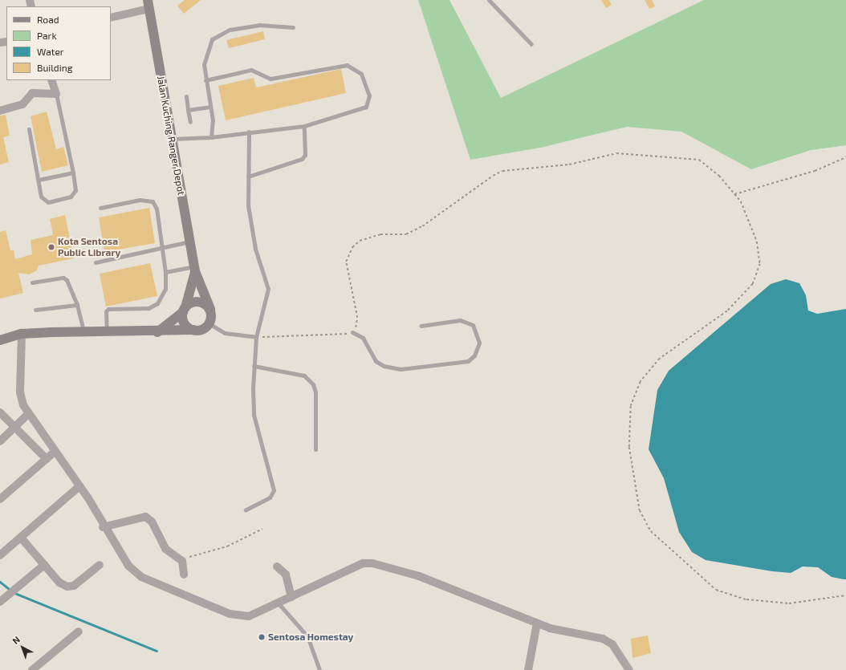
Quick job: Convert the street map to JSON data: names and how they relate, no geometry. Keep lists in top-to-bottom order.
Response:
{
  "streets": {
    "street": ["Jalan Kuching Ranger Depot"]
  },
  "places": ["Kota Sentosa Public Library", "Sentosa Homestay"],
  "legend": [
    "Road",
    "Park",
    "Water",
    "Building"
  ],
  "north": "top left"
}
